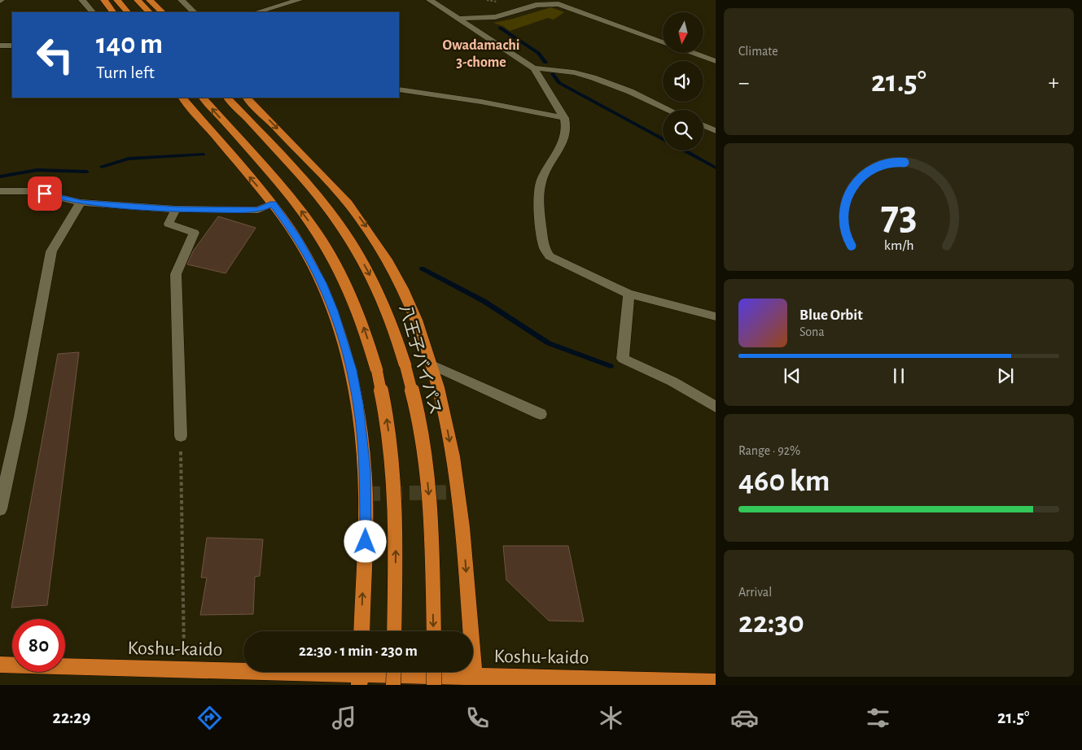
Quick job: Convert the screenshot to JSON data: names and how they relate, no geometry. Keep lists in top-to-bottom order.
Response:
{
  "streets": {
    "highway": ["八王子バイパス", "Koshu-kaido"]
  },
  "districts": ["Owadamachi 3-chome"],
  "north": "bottom",
  "page": {
    "tile": [
      "Climate",
      ["Range · 92%", "460 km"],
      ["Arrival", "22:30"]
    ],
    "turn": ["140 m", "Turn left"],
    "heat": ["−", "21.5°", "+"],
    "song": ["Blue Orbit", "Sona"],
    "limit": "80",
    "trip": "22:30 · 1 min · 230 m",
    "tabs": ["22:29", "21.5°"],
    "gauge": ["73", "km/h"]
  }
}
